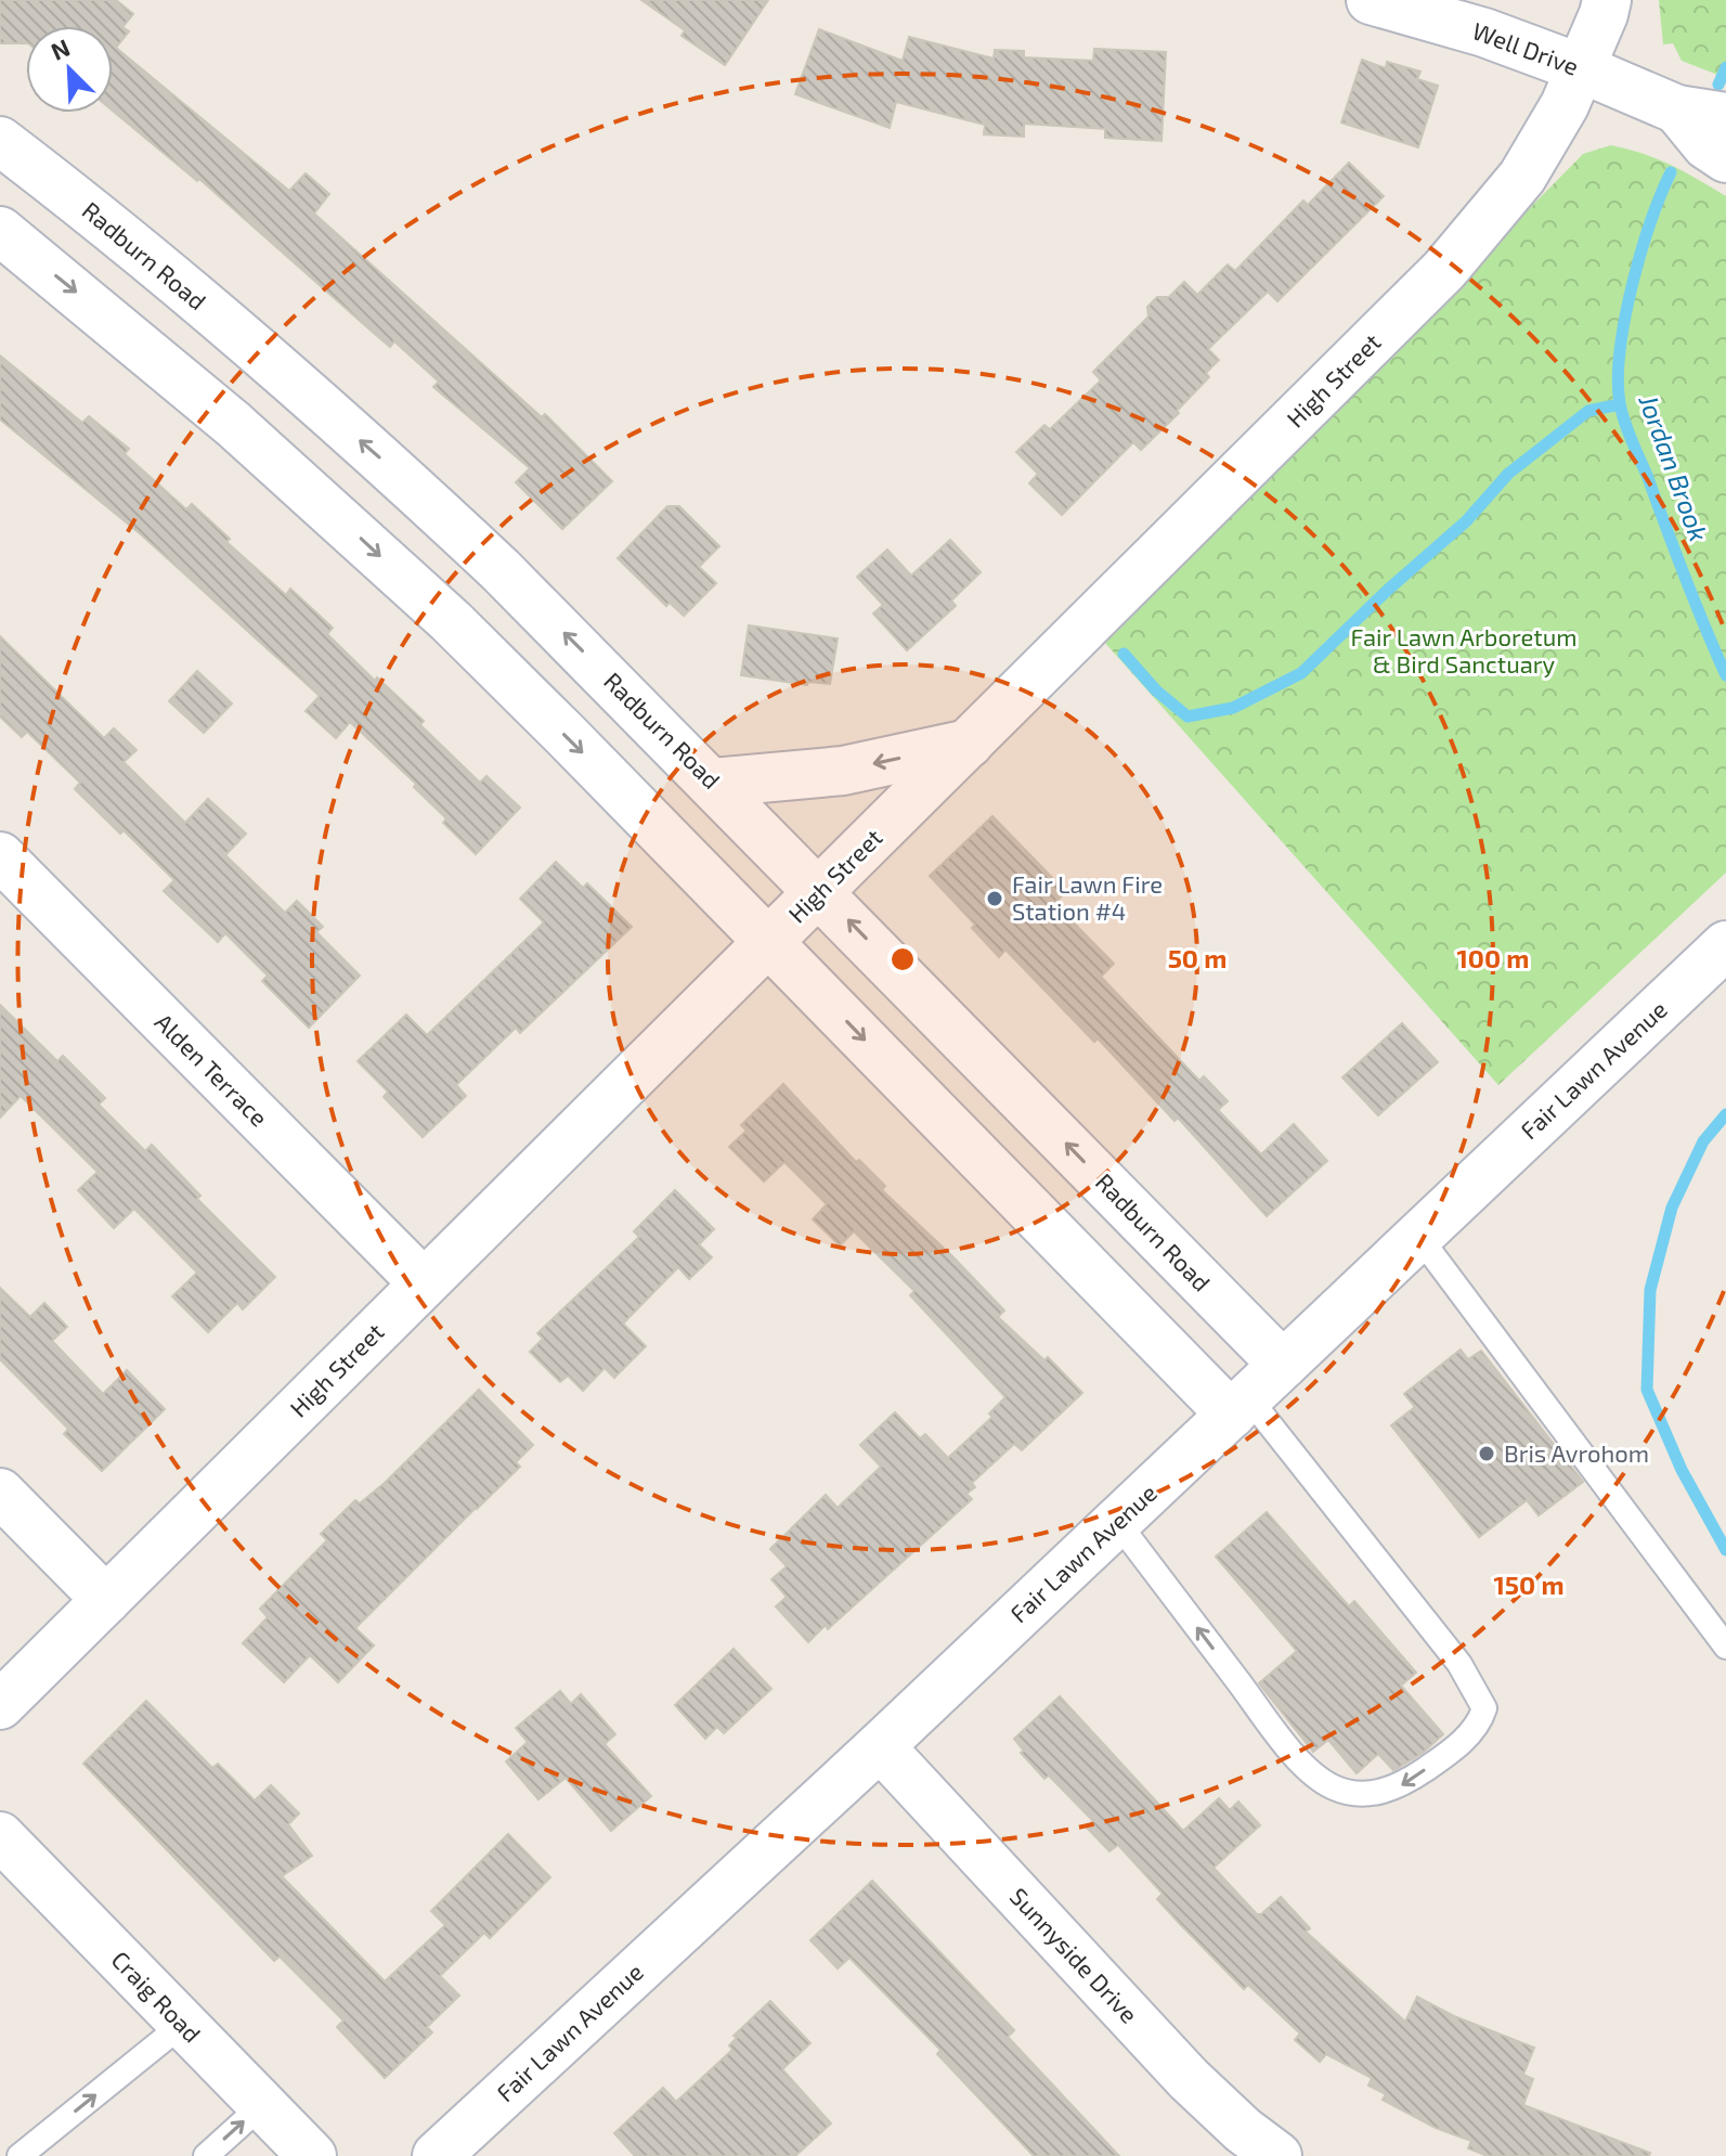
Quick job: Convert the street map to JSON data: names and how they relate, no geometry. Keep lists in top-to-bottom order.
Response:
{
  "streets": {
    "street": [
      "Well Drive",
      "Radburn Road",
      "High Street",
      "Alden Terrace",
      "Fair Lawn Avenue",
      "Sunnyside Drive",
      "Craig Road"
    ]
  },
  "crossings": [
    ["Well Drive", "High Street"],
    ["Radburn Road", "High Street"],
    ["Radburn Road", "Fair Lawn Avenue"],
    ["High Street", "Alden Terrace"],
    ["Fair Lawn Avenue", "Sunnyside Drive"]
  ],
  "water": ["Jordan Brook"],
  "parks": ["Fair Lawn Arboretum & Bird Sanctuary"],
  "places": ["Fair Lawn Fire Station #4", "Bris Avrohom"],
  "north": "top left",
  "rings": ["50 m", "100 m", "150 m"]
}
